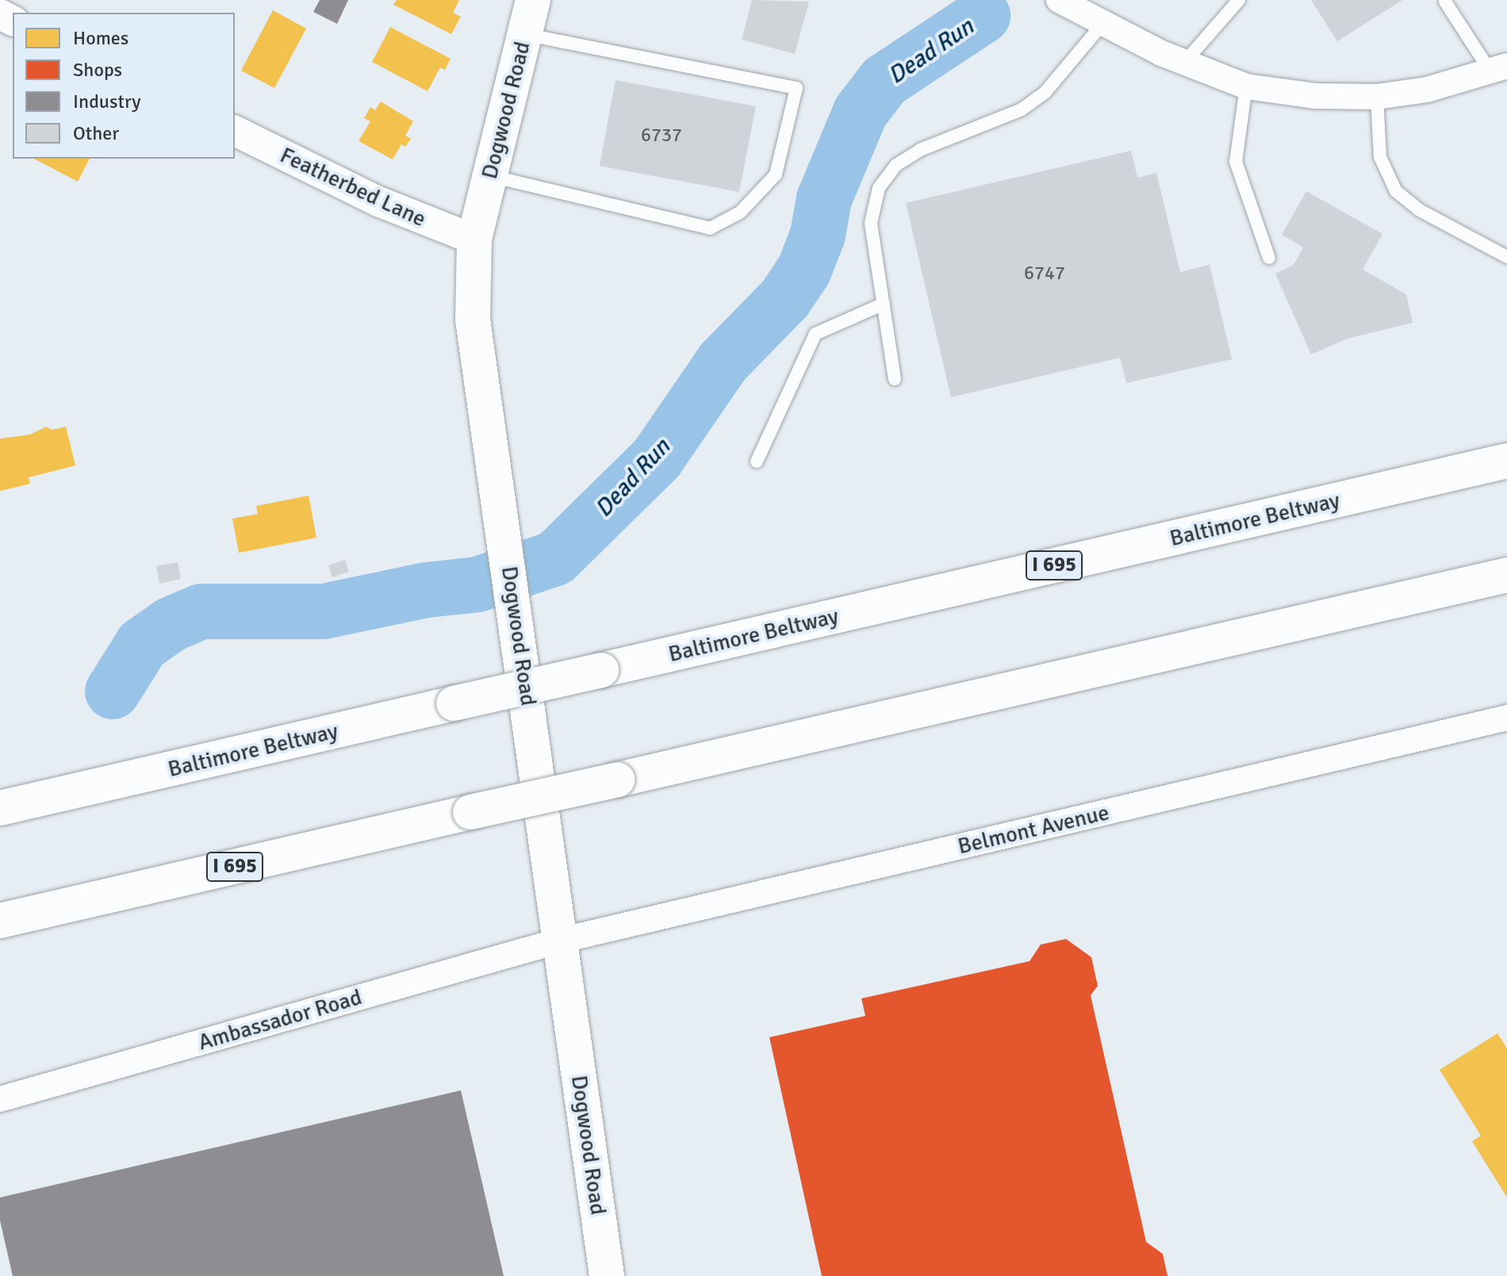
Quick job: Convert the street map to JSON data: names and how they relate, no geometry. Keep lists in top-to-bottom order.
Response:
{
  "streets": {
    "main road": ["Dogwood Road", "Baltimore Beltway", "I 695"],
    "street": ["Featherbed Lane", "Belmont Avenue", "Ambassador Road"]
  },
  "crossings": [
    ["Dogwood Road", "Featherbed Lane"],
    ["Dogwood Road", "Belmont Avenue"],
    ["Dogwood Road", "Ambassador Road"],
    ["Belmont Avenue", "Ambassador Road"]
  ],
  "water": ["Dead Run"],
  "house_numbers": ["6737", "6747"],
  "legend": [
    "Homes",
    "Shops",
    "Industry",
    "Other"
  ]
}
